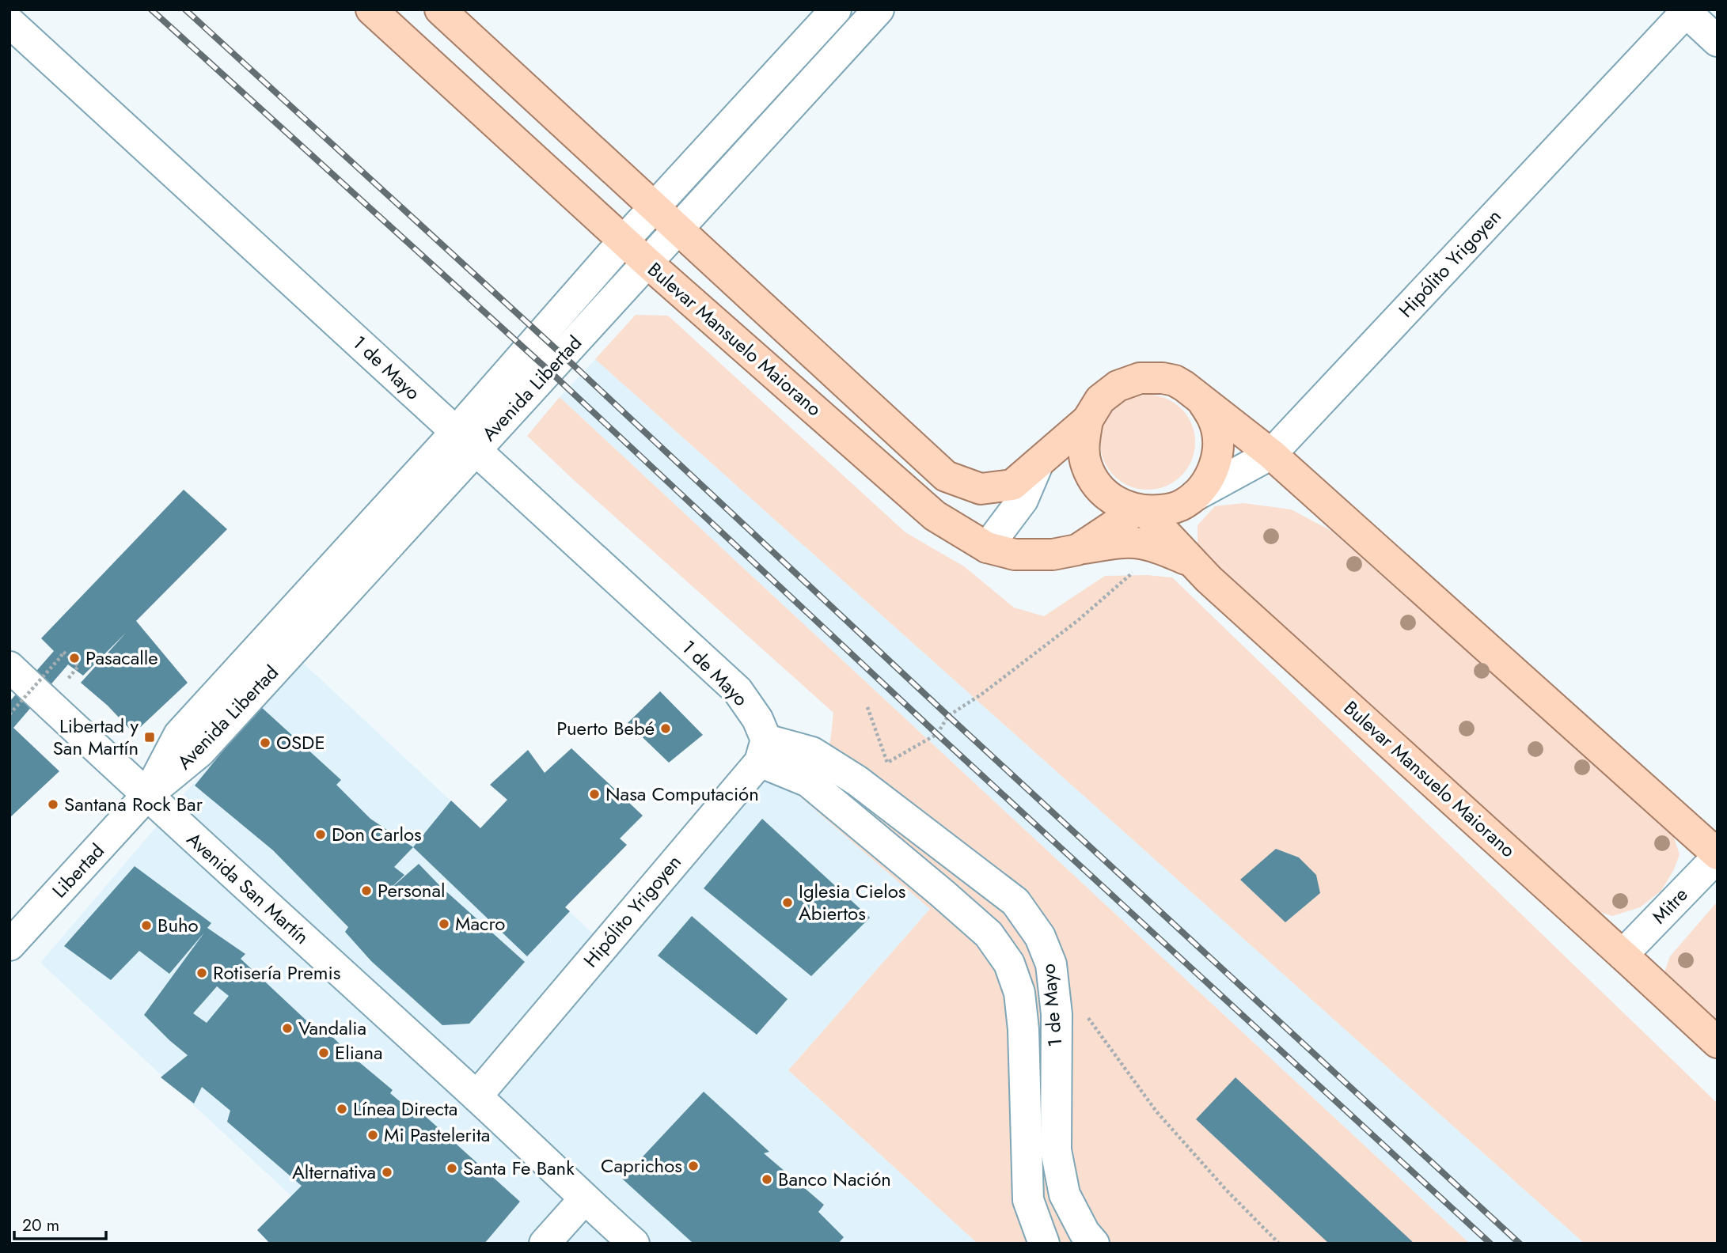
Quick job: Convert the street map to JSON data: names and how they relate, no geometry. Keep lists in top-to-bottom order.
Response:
{
  "streets": {
    "main road": ["Bulevar Mansuelo Maiorano"],
    "street": [
      "Hipólito Yrigoyen",
      "1 de Mayo",
      "Avenida Libertad",
      "Libertad",
      "Avenida San Martín",
      "Mitre"
    ]
  },
  "crossings": [
    ["Hipólito Yrigoyen", "Bulevar Mansuelo Maiorano"],
    ["Hipólito Yrigoyen", "1 de Mayo"],
    ["Hipólito Yrigoyen", "Avenida San Martín"],
    ["Bulevar Mansuelo Maiorano", "Avenida Libertad"],
    ["Bulevar Mansuelo Maiorano", "Mitre"],
    ["1 de Mayo", "Avenida Libertad"],
    ["Avenida Libertad", "Libertad"],
    ["Avenida Libertad", "Avenida San Martín"],
    ["Libertad", "Avenida San Martín"]
  ],
  "places": {
    "other": [
      "Pasacalle",
      "Puerto Bebé",
      "OSDE",
      "Nasa Computación",
      "Santana Rock Bar",
      "Don Carlos",
      "Personal",
      "Iglesia Cielos Abiertos",
      "Macro",
      "Buho",
      "Rotisería Premis",
      "Vandalia",
      "Eliana",
      "Línea Directa",
      "Mi Pastelerita",
      "Caprichos",
      "Santa Fe Bank",
      "Alternativa",
      "Banco Nación"
    ],
    "transit": ["Libertad y San Martín"]
  },
  "scale_bar": "20 m"
}
